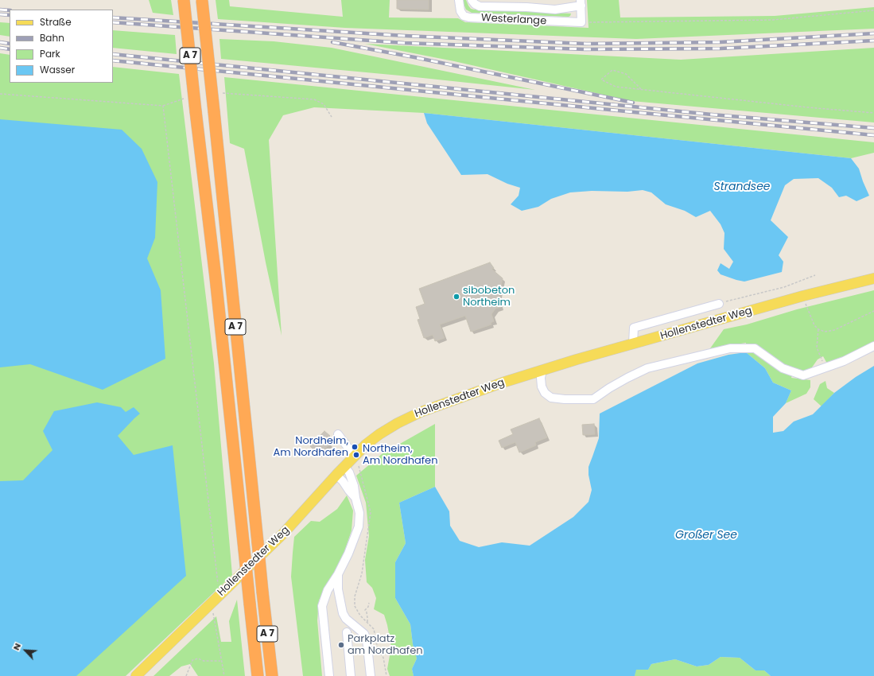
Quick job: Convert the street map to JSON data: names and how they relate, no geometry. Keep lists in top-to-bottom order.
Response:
{
  "streets": {
    "highway": ["A 7"],
    "main road": ["Hollenstedter Weg"],
    "street": ["Westerlange"]
  },
  "water": ["Strandsee", "Großer See"],
  "places": [
    "sibobeton Northeim",
    "Nordheim, Am Nordhafen",
    "Northeim, Am Nordhafen",
    "Parkplatz am Nordhafen"
  ],
  "legend": [
    "Straße",
    "Bahn",
    "Park",
    "Wasser"
  ],
  "north": "top left"
}
